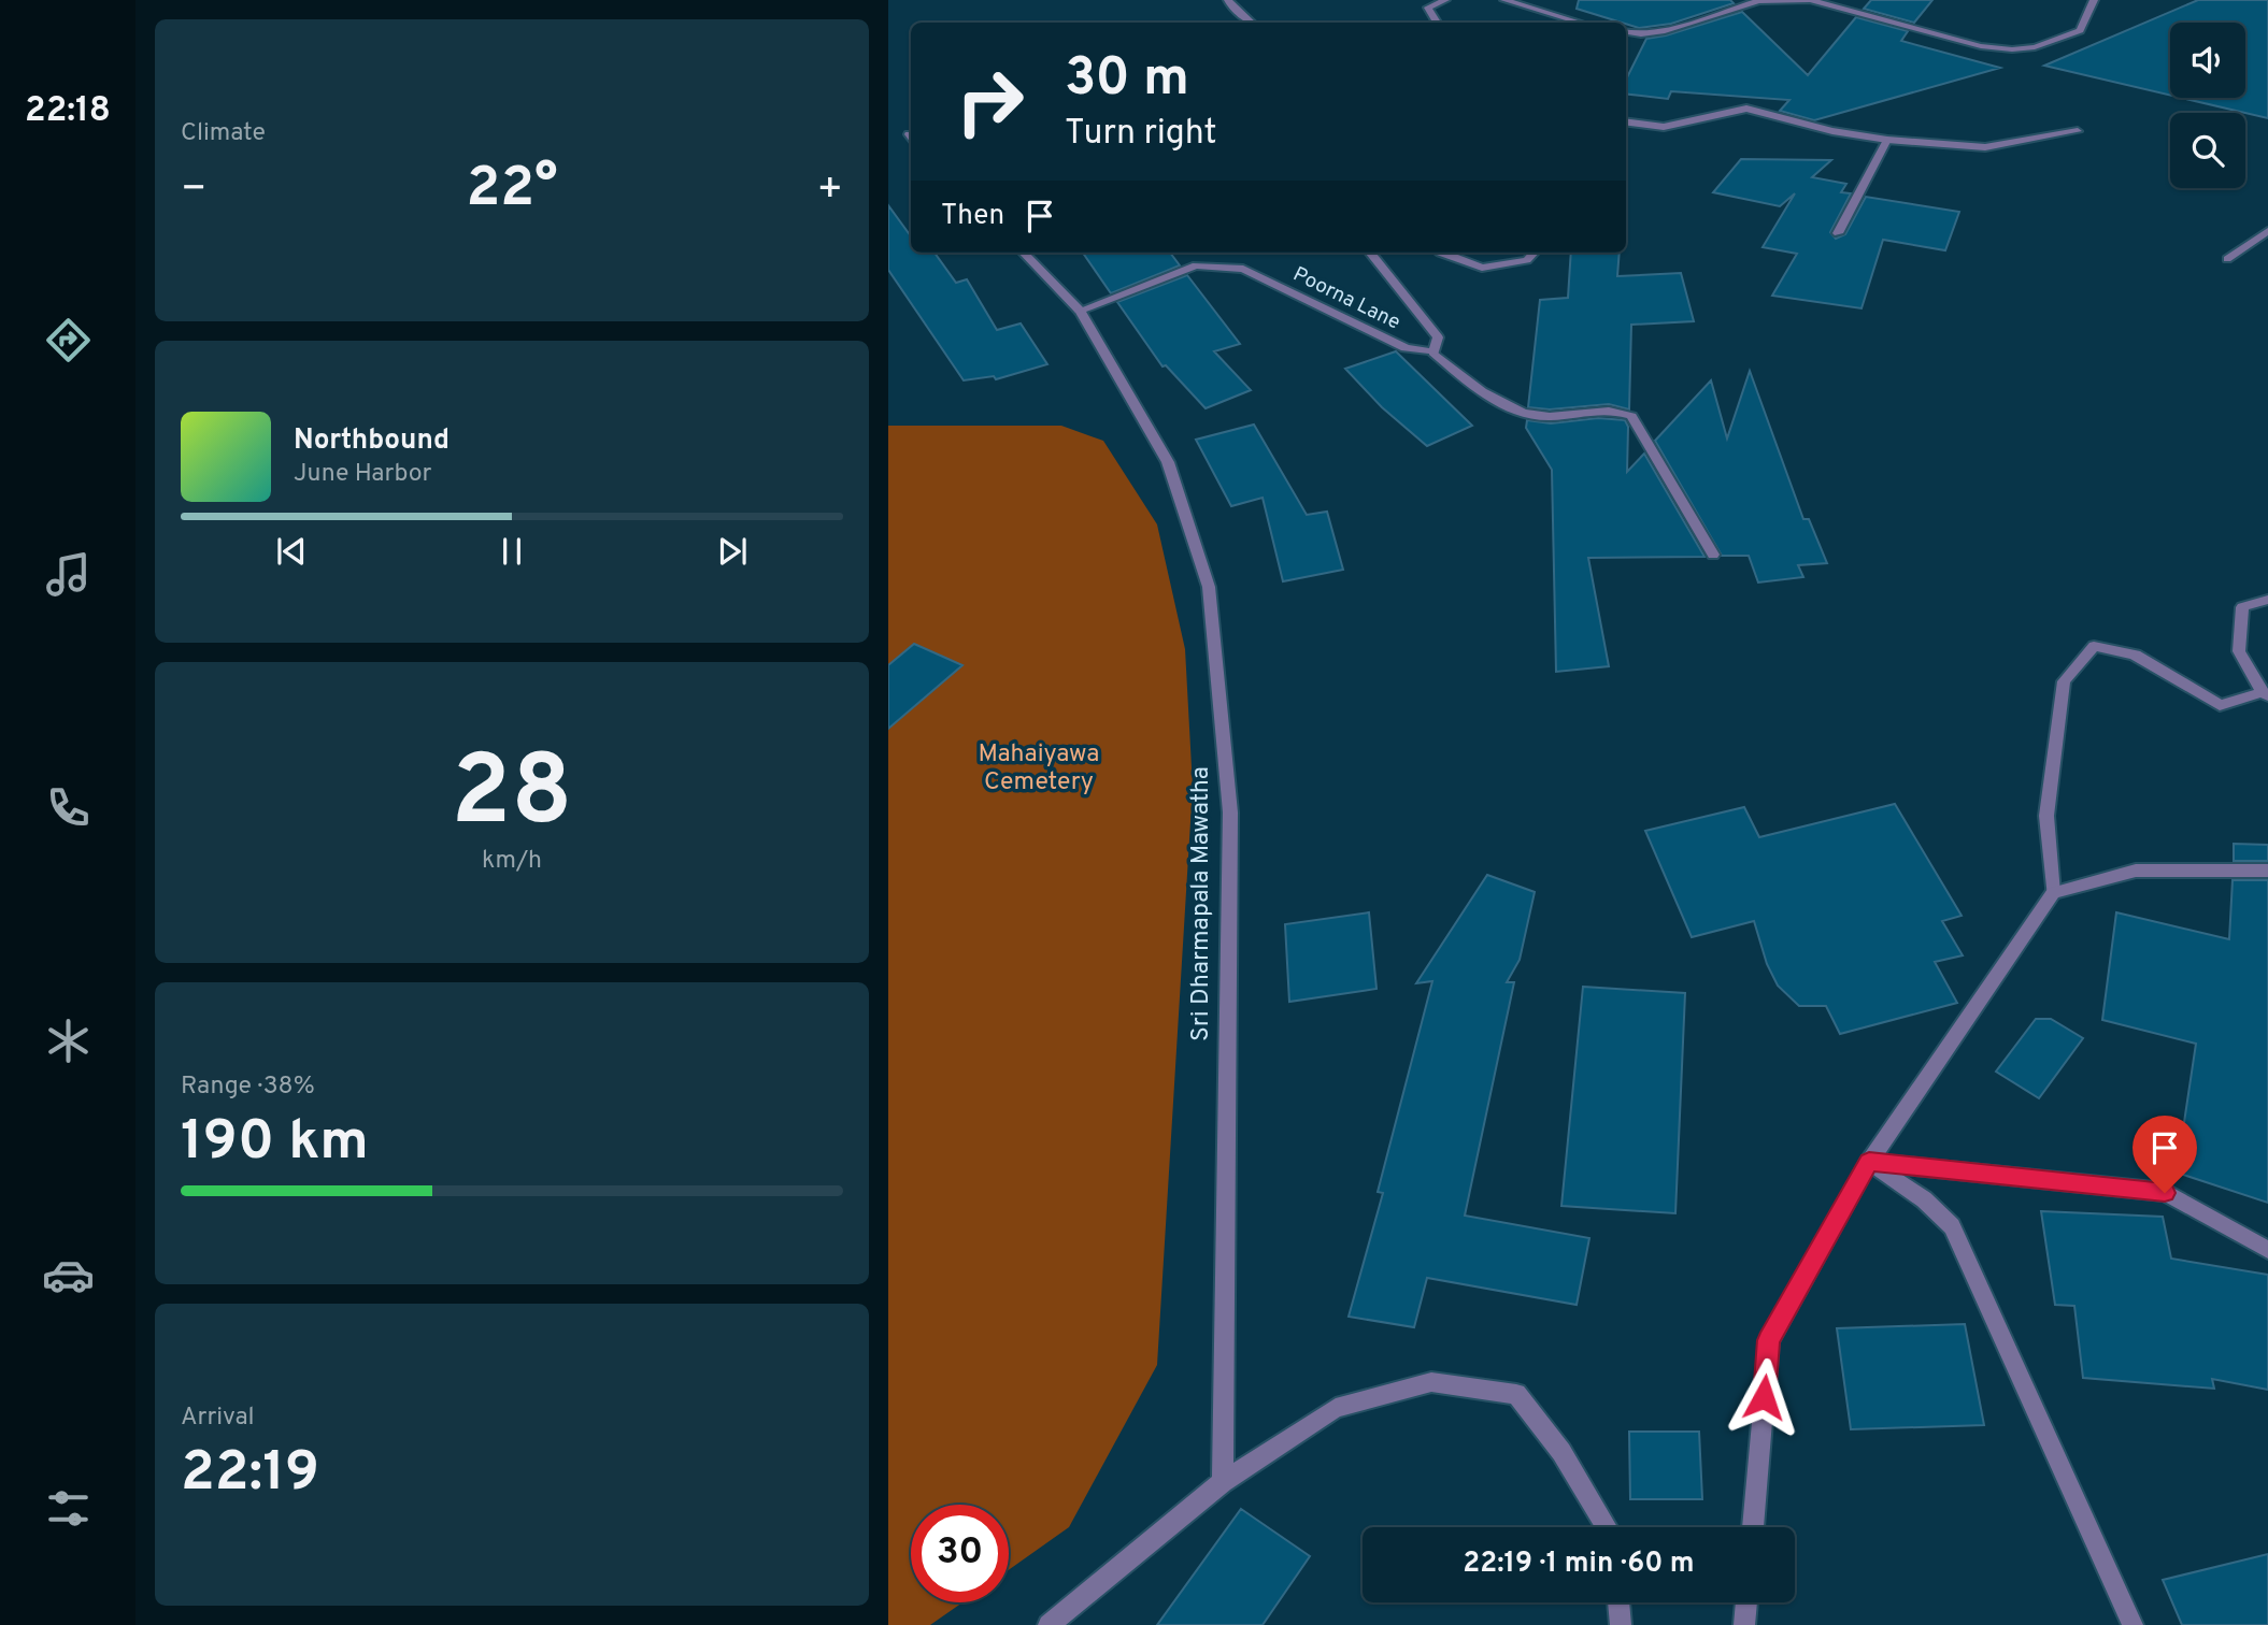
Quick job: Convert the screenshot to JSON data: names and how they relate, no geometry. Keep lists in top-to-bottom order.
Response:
{
  "streets": {
    "street": ["Poorna Lane", "Sri Dharmapala Mawatha"]
  },
  "crossings": [
    ["Poorna Lane", "Sri Dharmapala Mawatha"]
  ],
  "parks": ["Mahaiyawa Cemetery"],
  "page": {
    "tabs": "22:18",
    "tile": [
      "Climate",
      ["28", "km/h"],
      ["Range · 38%", "190 km"],
      ["Arrival", "22:19"]
    ],
    "turn": ["30 m", "Turn right"],
    "heat": ["−", "22°", "+"],
    "then": "Then",
    "song": ["Northbound", "June Harbor"],
    "limit": "30",
    "trip": "22:19 · 1 min · 60 m"
  }
}
